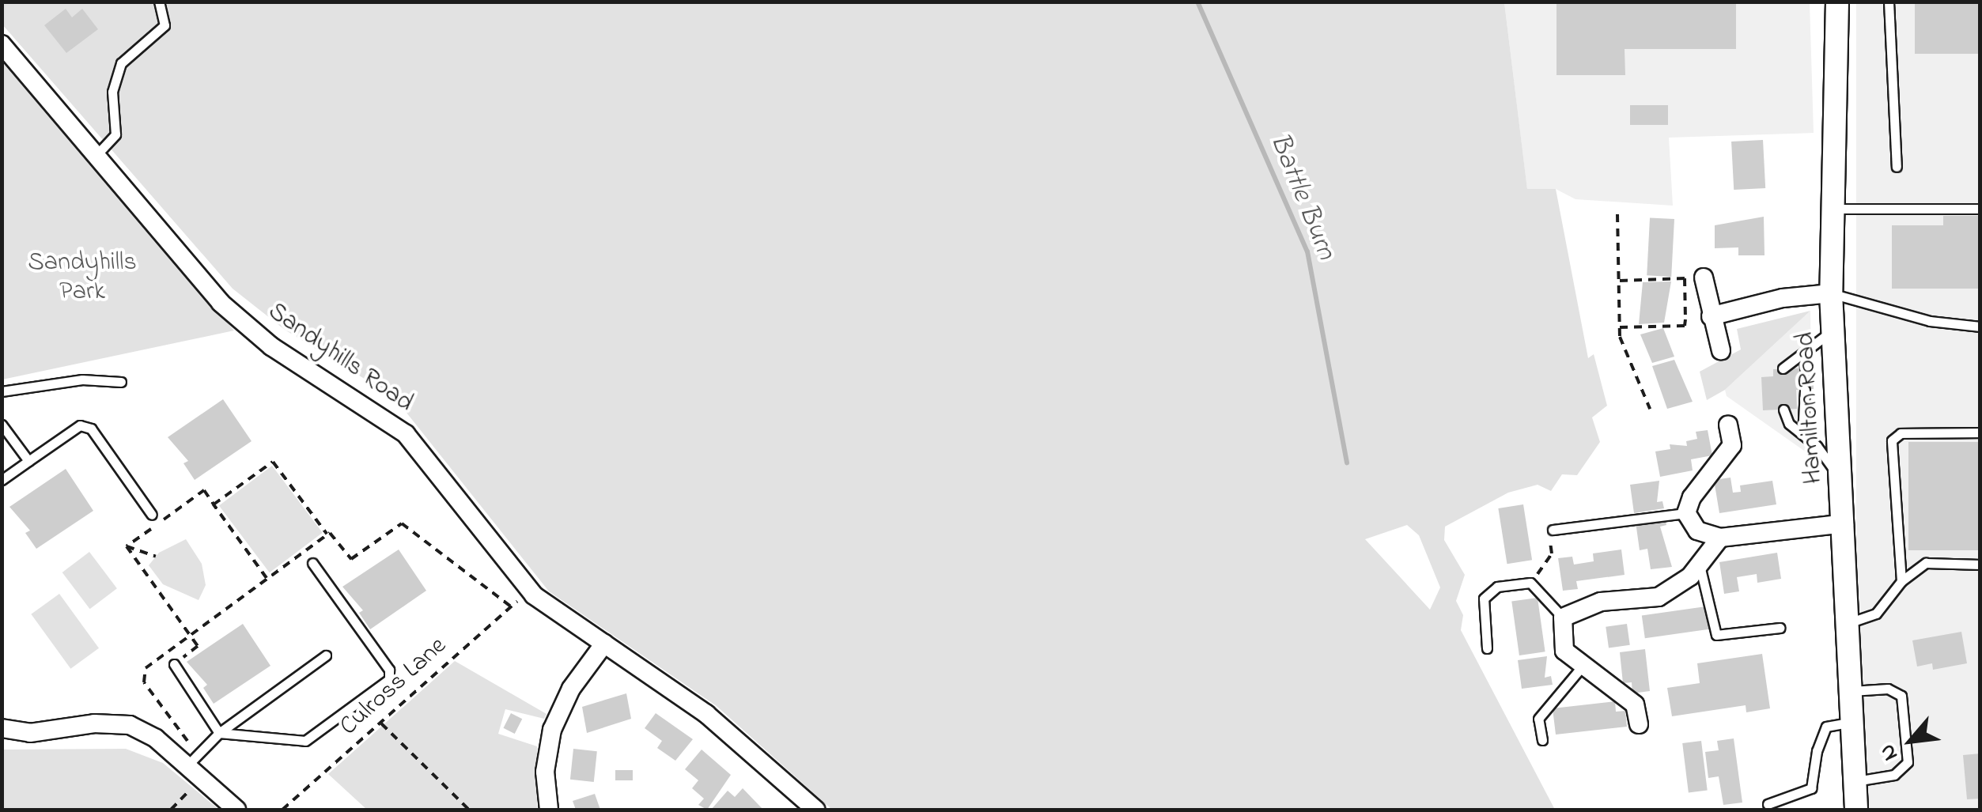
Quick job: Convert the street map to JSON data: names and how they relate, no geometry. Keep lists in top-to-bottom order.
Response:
{
  "streets": {
    "street": ["Sandyhills Road", "Hamilton Road"],
    "path": ["Culross Lane"]
  },
  "crossings": [
    ["Sandyhills Road", "Culross Lane"]
  ],
  "water": ["Battle Burn"],
  "parks": ["Sandyhills Park"],
  "north": "bottom left"
}
